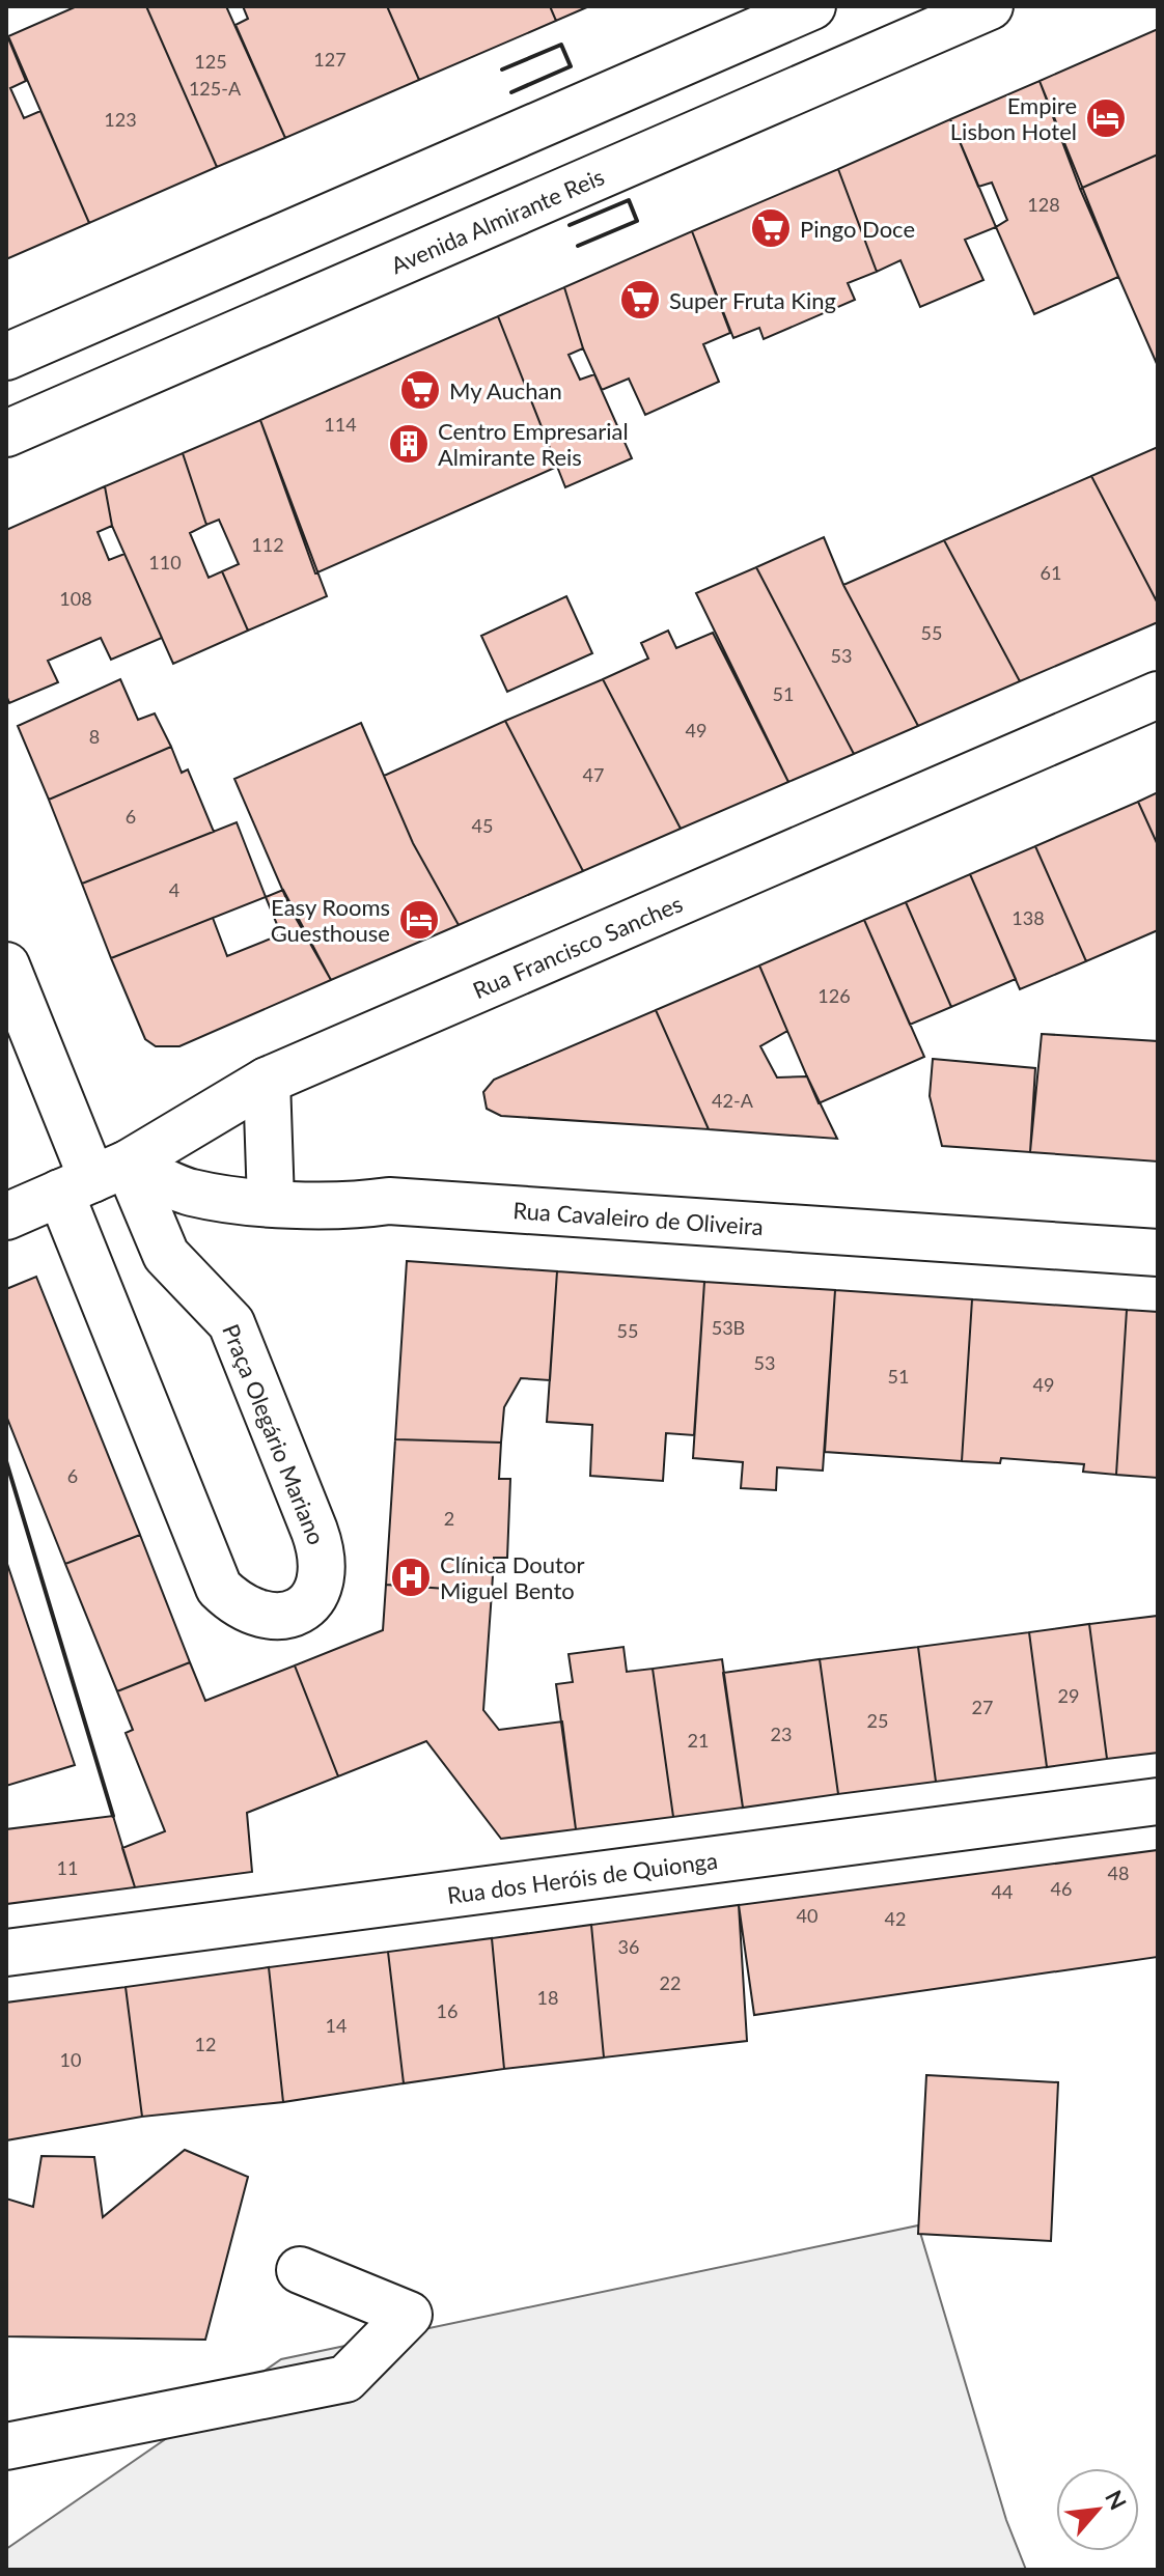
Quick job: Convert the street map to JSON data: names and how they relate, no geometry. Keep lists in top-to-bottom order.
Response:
{
  "streets": {
    "street": [
      "Avenida Almirante Reis",
      "Rua Francisco Sanches",
      "Rua Cavaleiro de Oliveira",
      "Praça Olegário Mariano",
      "Rua dos Heróis de Quionga"
    ]
  },
  "crossings": [
    ["Rua Francisco Sanches", "Rua Cavaleiro de Oliveira"],
    ["Rua Francisco Sanches", "Praça Olegário Mariano"],
    ["Rua Cavaleiro de Oliveira", "Praça Olegário Mariano"]
  ],
  "places": {
    "hotel": ["Empire Lisbon Hotel", "Easy Rooms Guesthouse"],
    "supermarket": ["Pingo Doce", "Super Fruta King", "My Auchan"],
    "building": ["Centro Empresarial Almirante Reis"],
    "hospital": ["Clínica Doutor Miguel Bento"]
  },
  "house_numbers": [
    "127",
    "125",
    "125-A",
    "123",
    "128",
    "114",
    "112",
    "110",
    "61",
    "108",
    "55",
    "53",
    "51",
    "49",
    "8",
    "47",
    "6",
    "45",
    "4",
    "138",
    "126",
    "42-A",
    "53B",
    "55",
    "53",
    "51",
    "49",
    "6",
    "2",
    "29",
    "27",
    "25",
    "23",
    "21",
    "11",
    "48",
    "46",
    "44",
    "40",
    "42",
    "36",
    "22",
    "18",
    "16",
    "14",
    "12",
    "10"
  ],
  "north": "top right"
}
